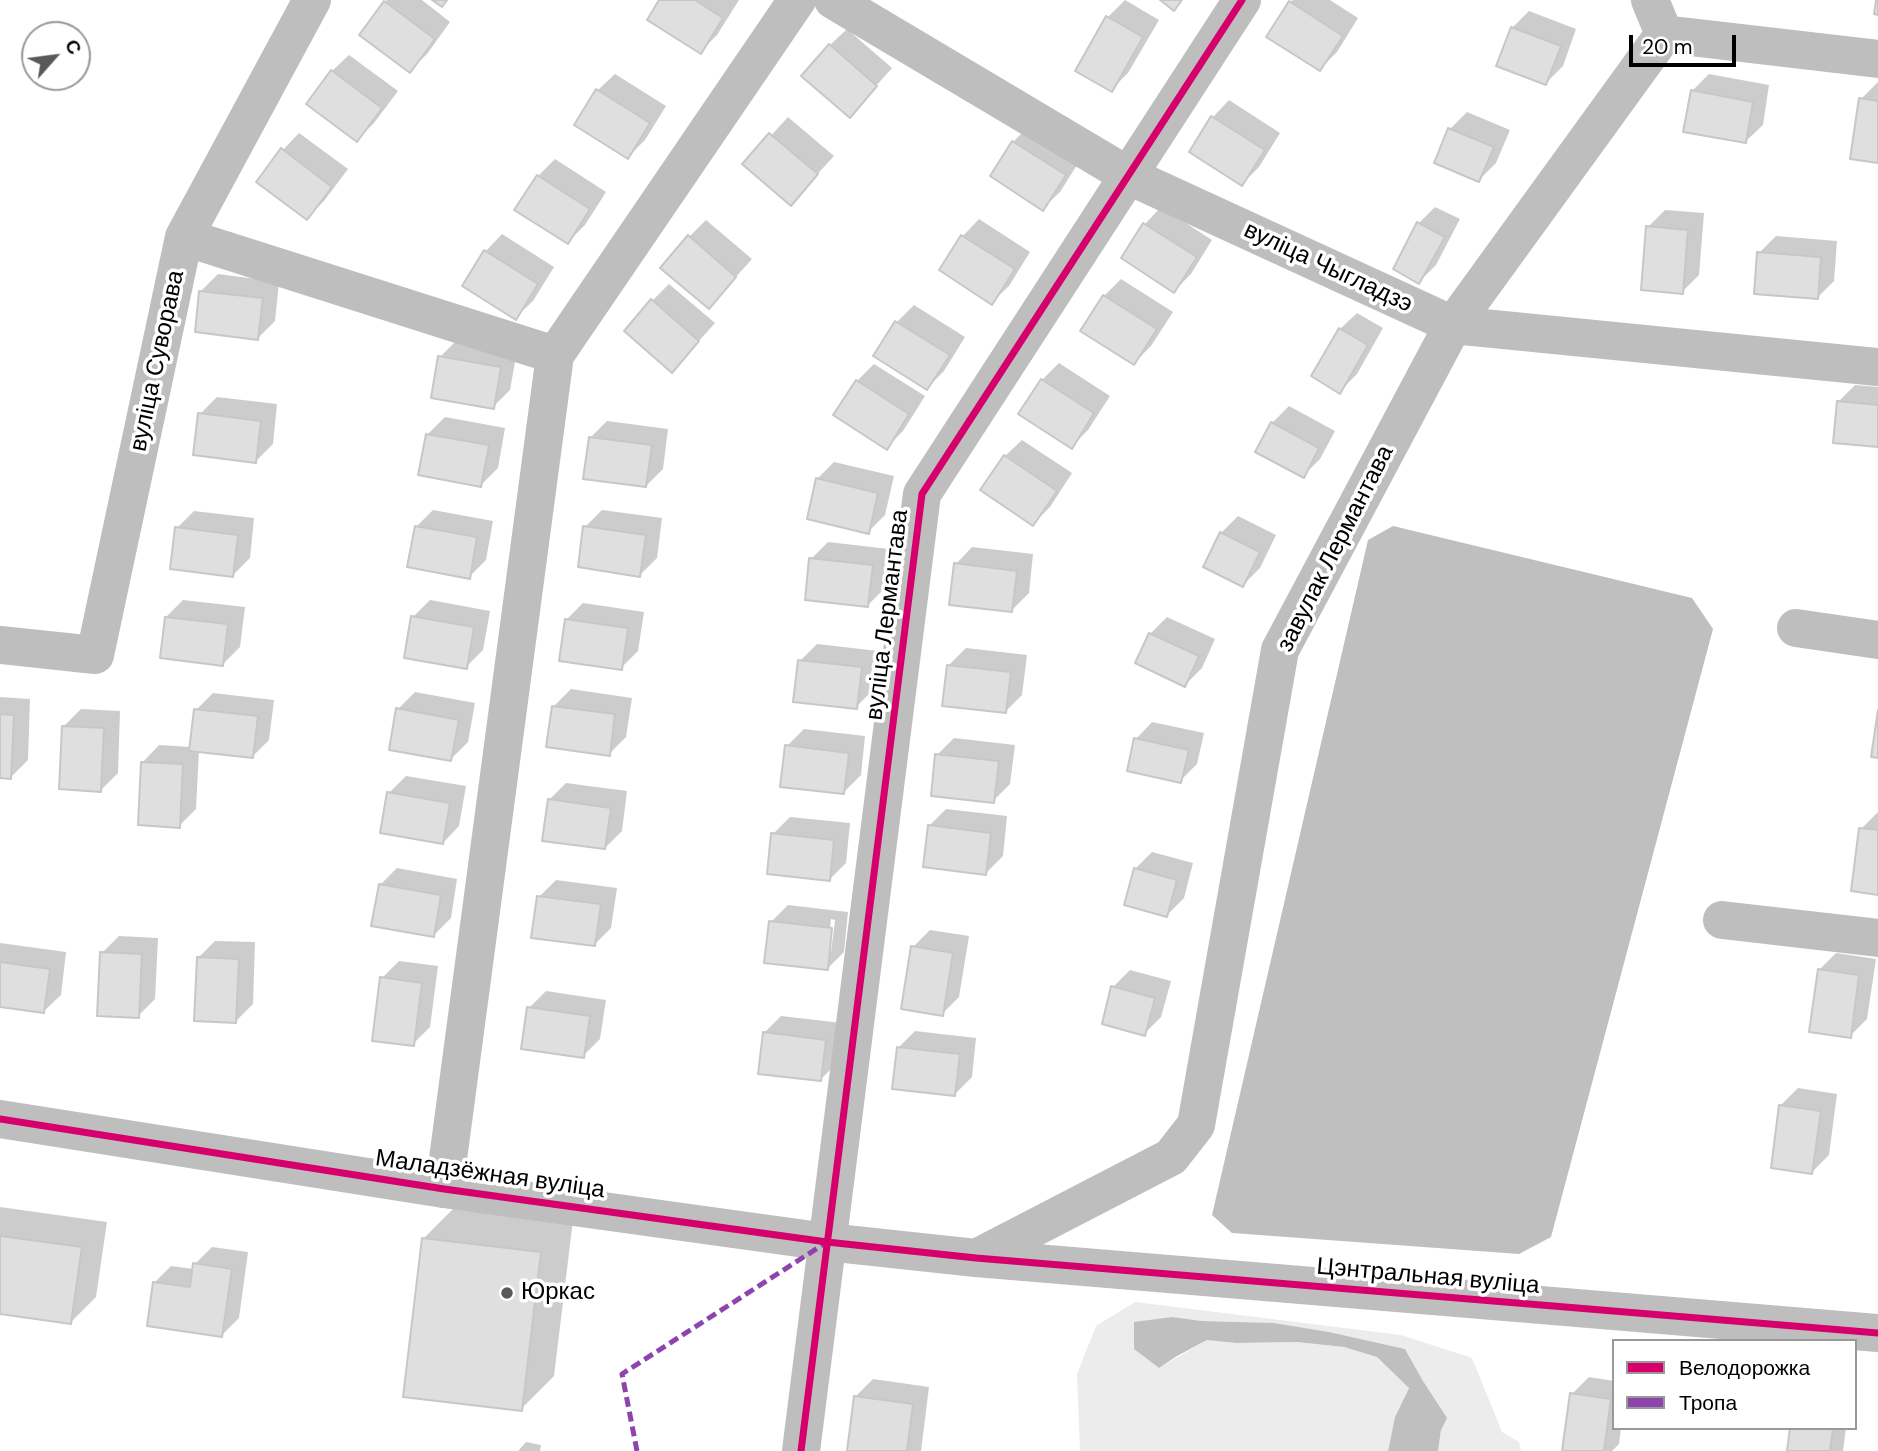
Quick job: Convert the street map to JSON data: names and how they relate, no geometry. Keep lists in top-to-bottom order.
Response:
{
  "streets": {
    "street": [
      "вуліца Чыгладзэ",
      "вуліца Суворава",
      "завулак Лермантава",
      "вуліца Лермантава",
      "Маладзёжная вуліца",
      "Цэнтральная вуліца"
    ]
  },
  "crossings": [
    ["вуліца Чыгладзэ", "завулак Лермантава"],
    ["вуліца Чыгладзэ", "вуліца Лермантава"],
    ["завулак Лермантава", "Маладзёжная вуліца"],
    ["завулак Лермантава", "Цэнтральная вуліца"],
    ["вуліца Лермантава", "Маладзёжная вуліца"],
    ["Маладзёжная вуліца", "Цэнтральная вуліца"]
  ],
  "places": ["Юркас"],
  "legend": ["Велодорожка", "Тропа"],
  "scale_bar": "20 m",
  "north": "top right"
}
